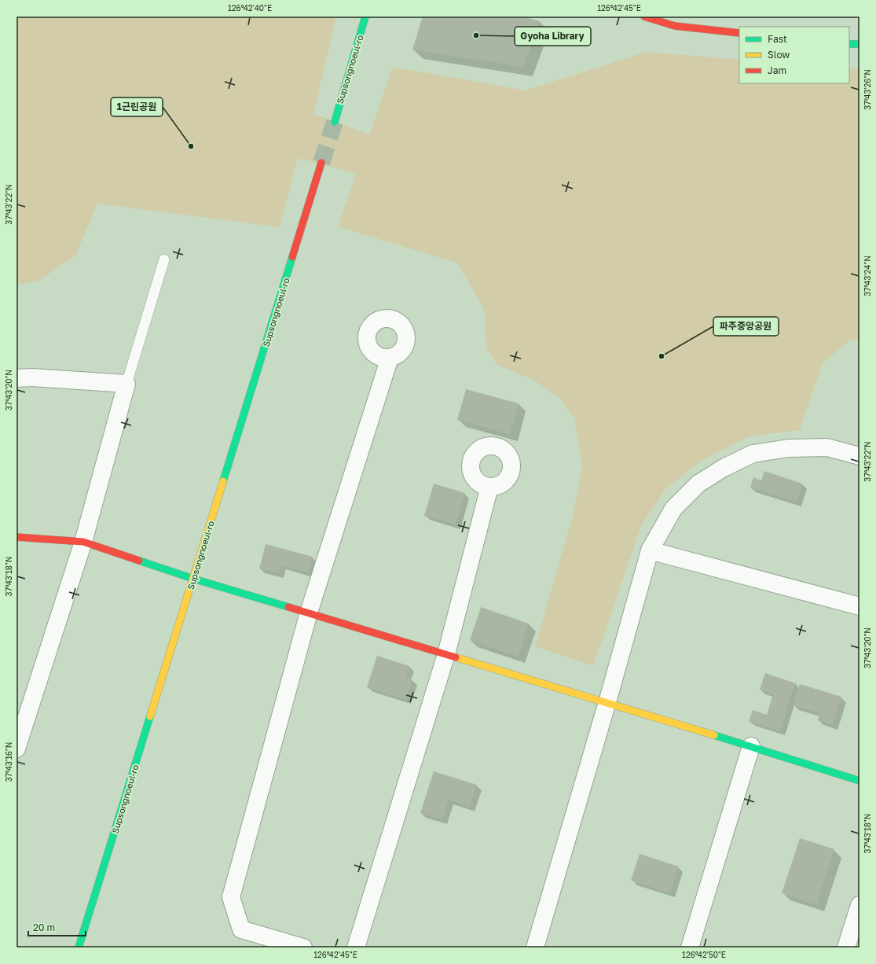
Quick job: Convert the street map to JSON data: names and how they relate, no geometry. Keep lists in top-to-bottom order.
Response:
{
  "streets": {
    "street": ["Supsongnoeul-ro"]
  },
  "places": ["Gyoha Library", "1근린공원", "파주중앙공원"],
  "legend": ["Fast", "Slow", "Jam"],
  "scale_bar": "20 m",
  "coordinates": [
    "126°42'40\"E",
    "126°42'45\"E",
    "37°43'26\"N",
    "37°43'22\"N",
    "37°43'24\"N",
    "37°43'20\"N",
    "37°43'18\"N",
    "37°43'16\"N",
    "126°42'50\"E"
  ]
}
